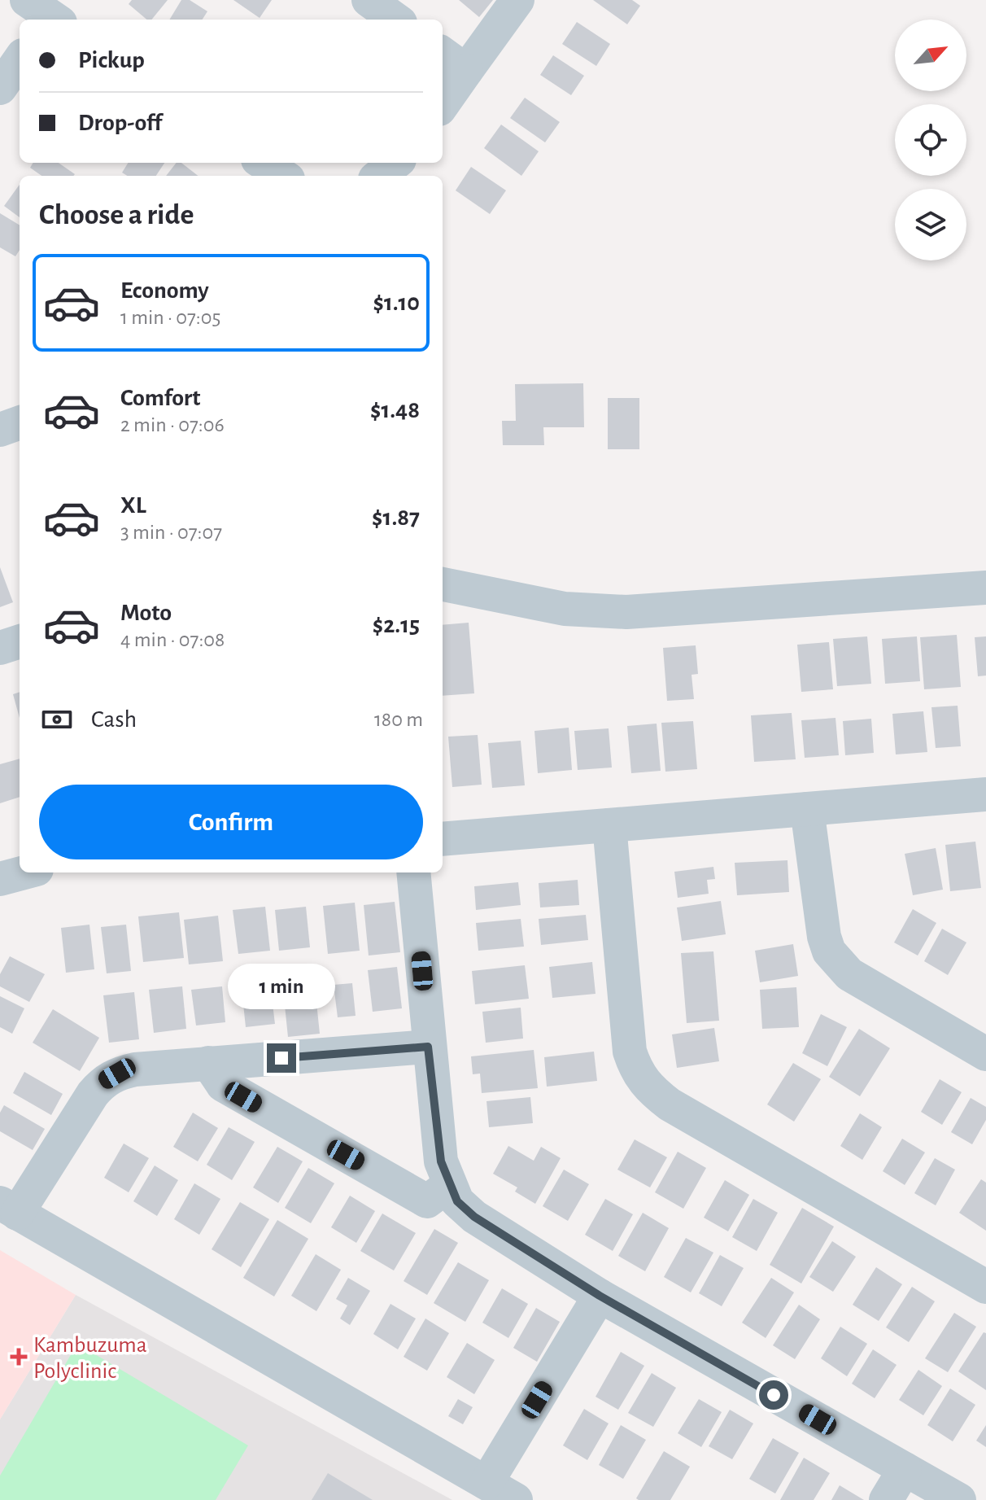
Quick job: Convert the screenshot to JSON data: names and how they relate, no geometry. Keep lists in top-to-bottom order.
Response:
{
  "places": {
    "health": ["Kambuzuma Polyclinic"]
  },
  "north": "top right",
  "page": {
    "banner": ["Pickup", "Drop-off"],
    "heading": "Choose a ride",
    "list": [
      {
        "name": "Economy",
        "note": "1 min · 07:05",
        "value": "$1.10"
      },
      {
        "name": "Comfort",
        "note": "2 min · 07:06",
        "value": "$1.48"
      },
      {
        "name": "XL",
        "note": "3 min · 07:07",
        "value": "$1.87"
      },
      {
        "name": "Moto",
        "note": "4 min · 07:08",
        "value": "$2.15"
      }
    ],
    "pay": ["Cash", "180 m"],
    "buttons": "Confirm",
    "bubble": "1 min"
  }
}
